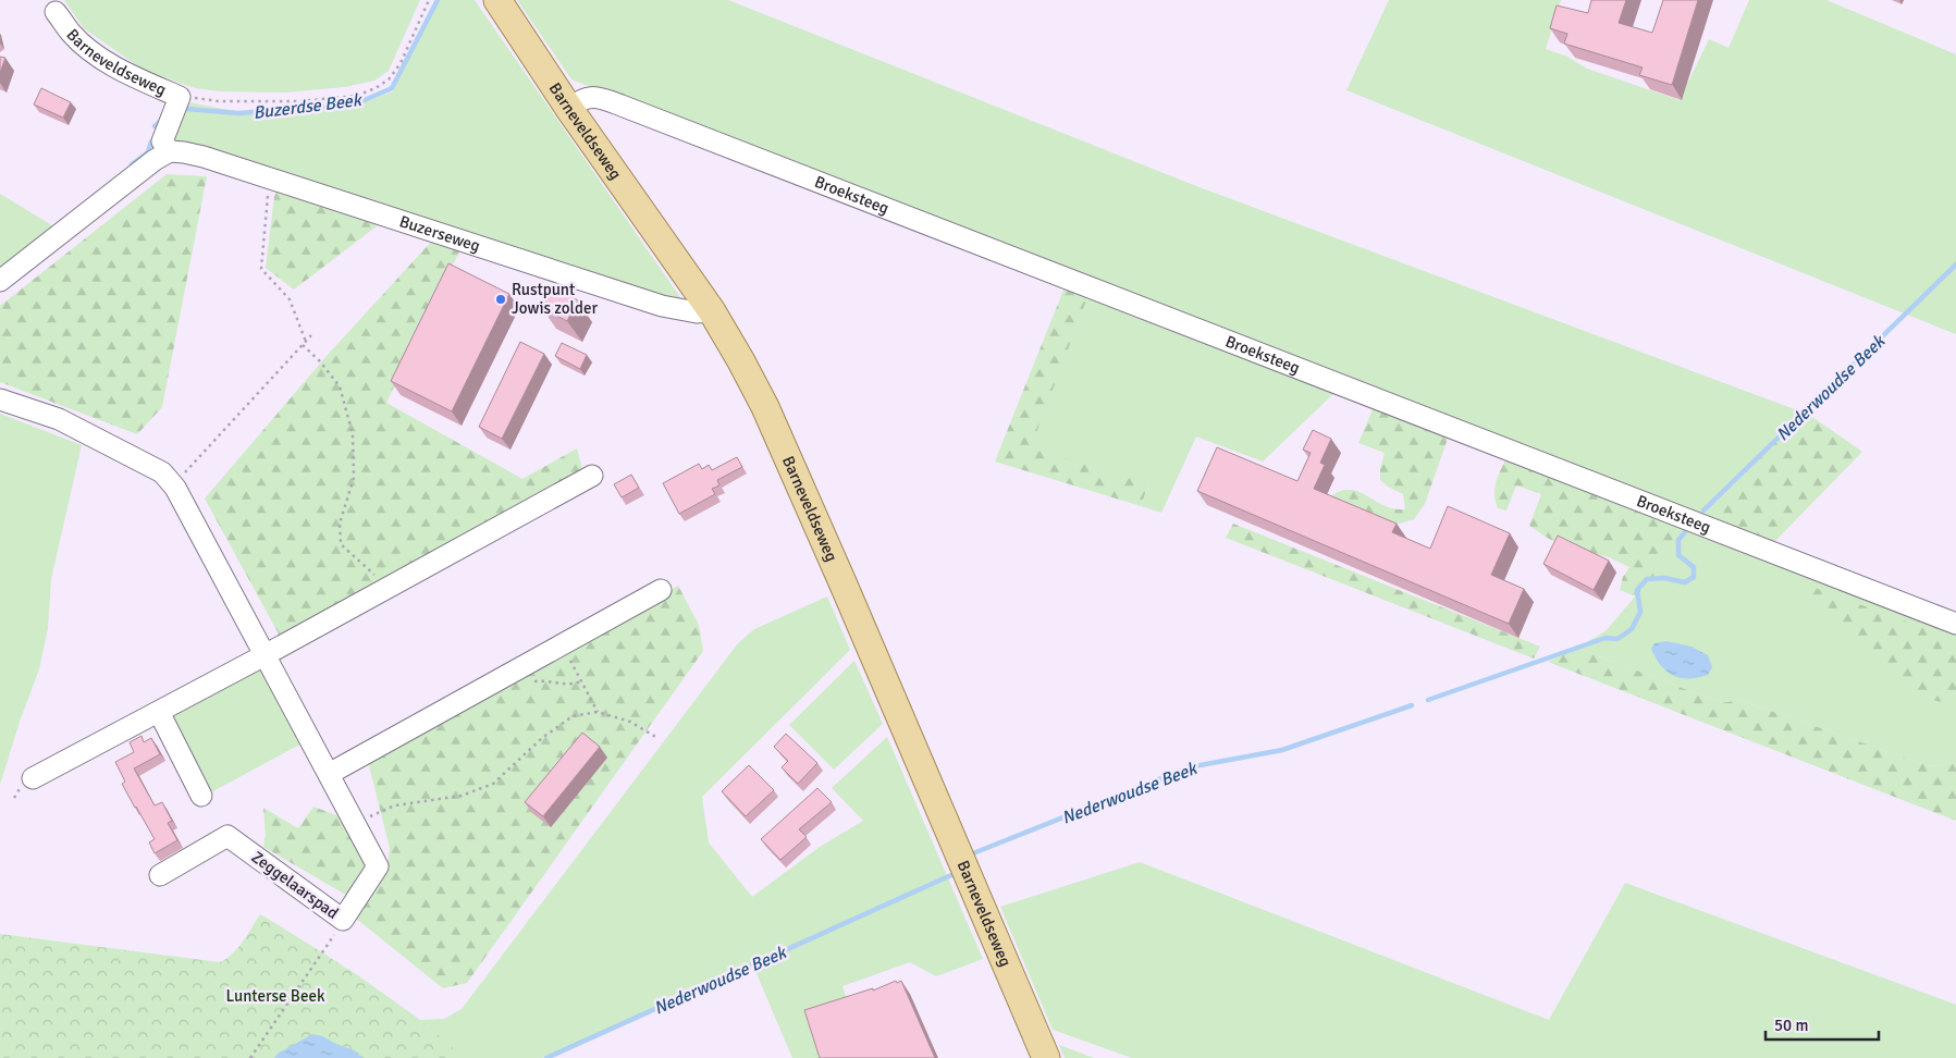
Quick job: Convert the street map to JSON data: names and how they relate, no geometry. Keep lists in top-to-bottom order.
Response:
{
  "streets": {
    "main road": ["Barneveldseweg"],
    "street": ["Broeksteeg", "Buzerseweg", "Zeggelaarspad"]
  },
  "crossings": [
    ["Barneveldseweg", "Broeksteeg"],
    ["Barneveldseweg", "Buzerseweg"]
  ],
  "water": ["Buzerdse Beek", "Nederwoudse Beek"],
  "parks": ["Lunterse Beek"],
  "places": ["Rustpunt Jowis zolder"],
  "scale_bar": "50 m"
}
